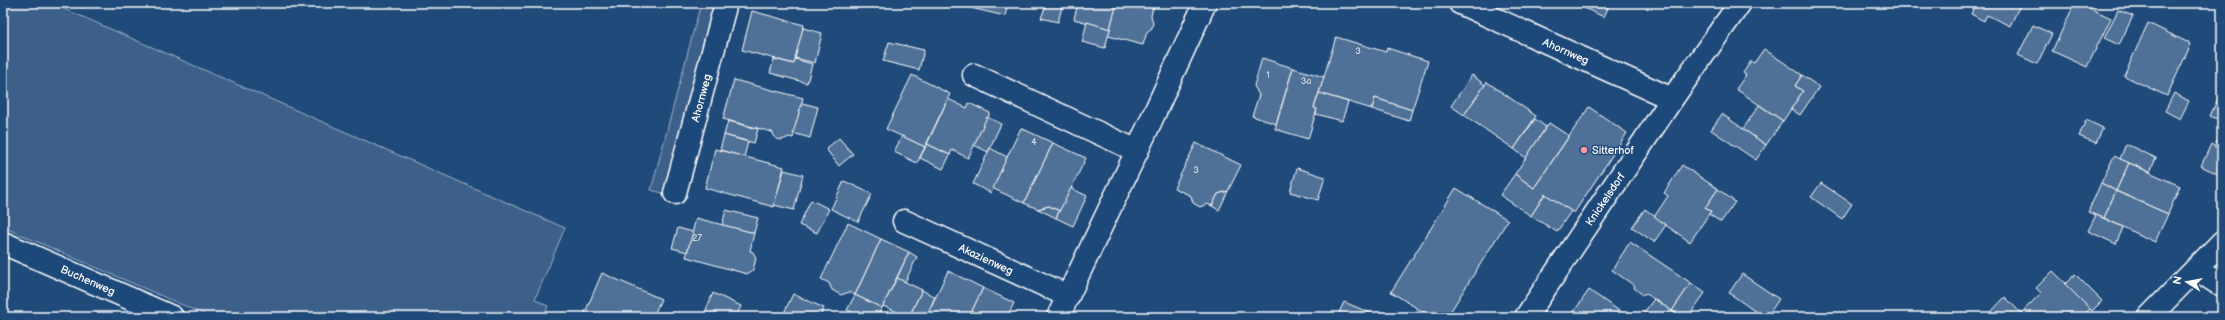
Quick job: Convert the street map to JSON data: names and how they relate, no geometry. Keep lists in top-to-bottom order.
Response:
{
  "streets": {
    "street": [
      "Ahornweg",
      "Knickelsdorf",
      "Akazienweg",
      "Buchenweg"
    ]
  },
  "crossings": [
    ["Ahornweg", "Knickelsdorf"]
  ],
  "places": ["Sitterhof"],
  "house_numbers": [
    "3",
    "1",
    "3a",
    "4",
    "3",
    "27"
  ],
  "north": "left"
}
